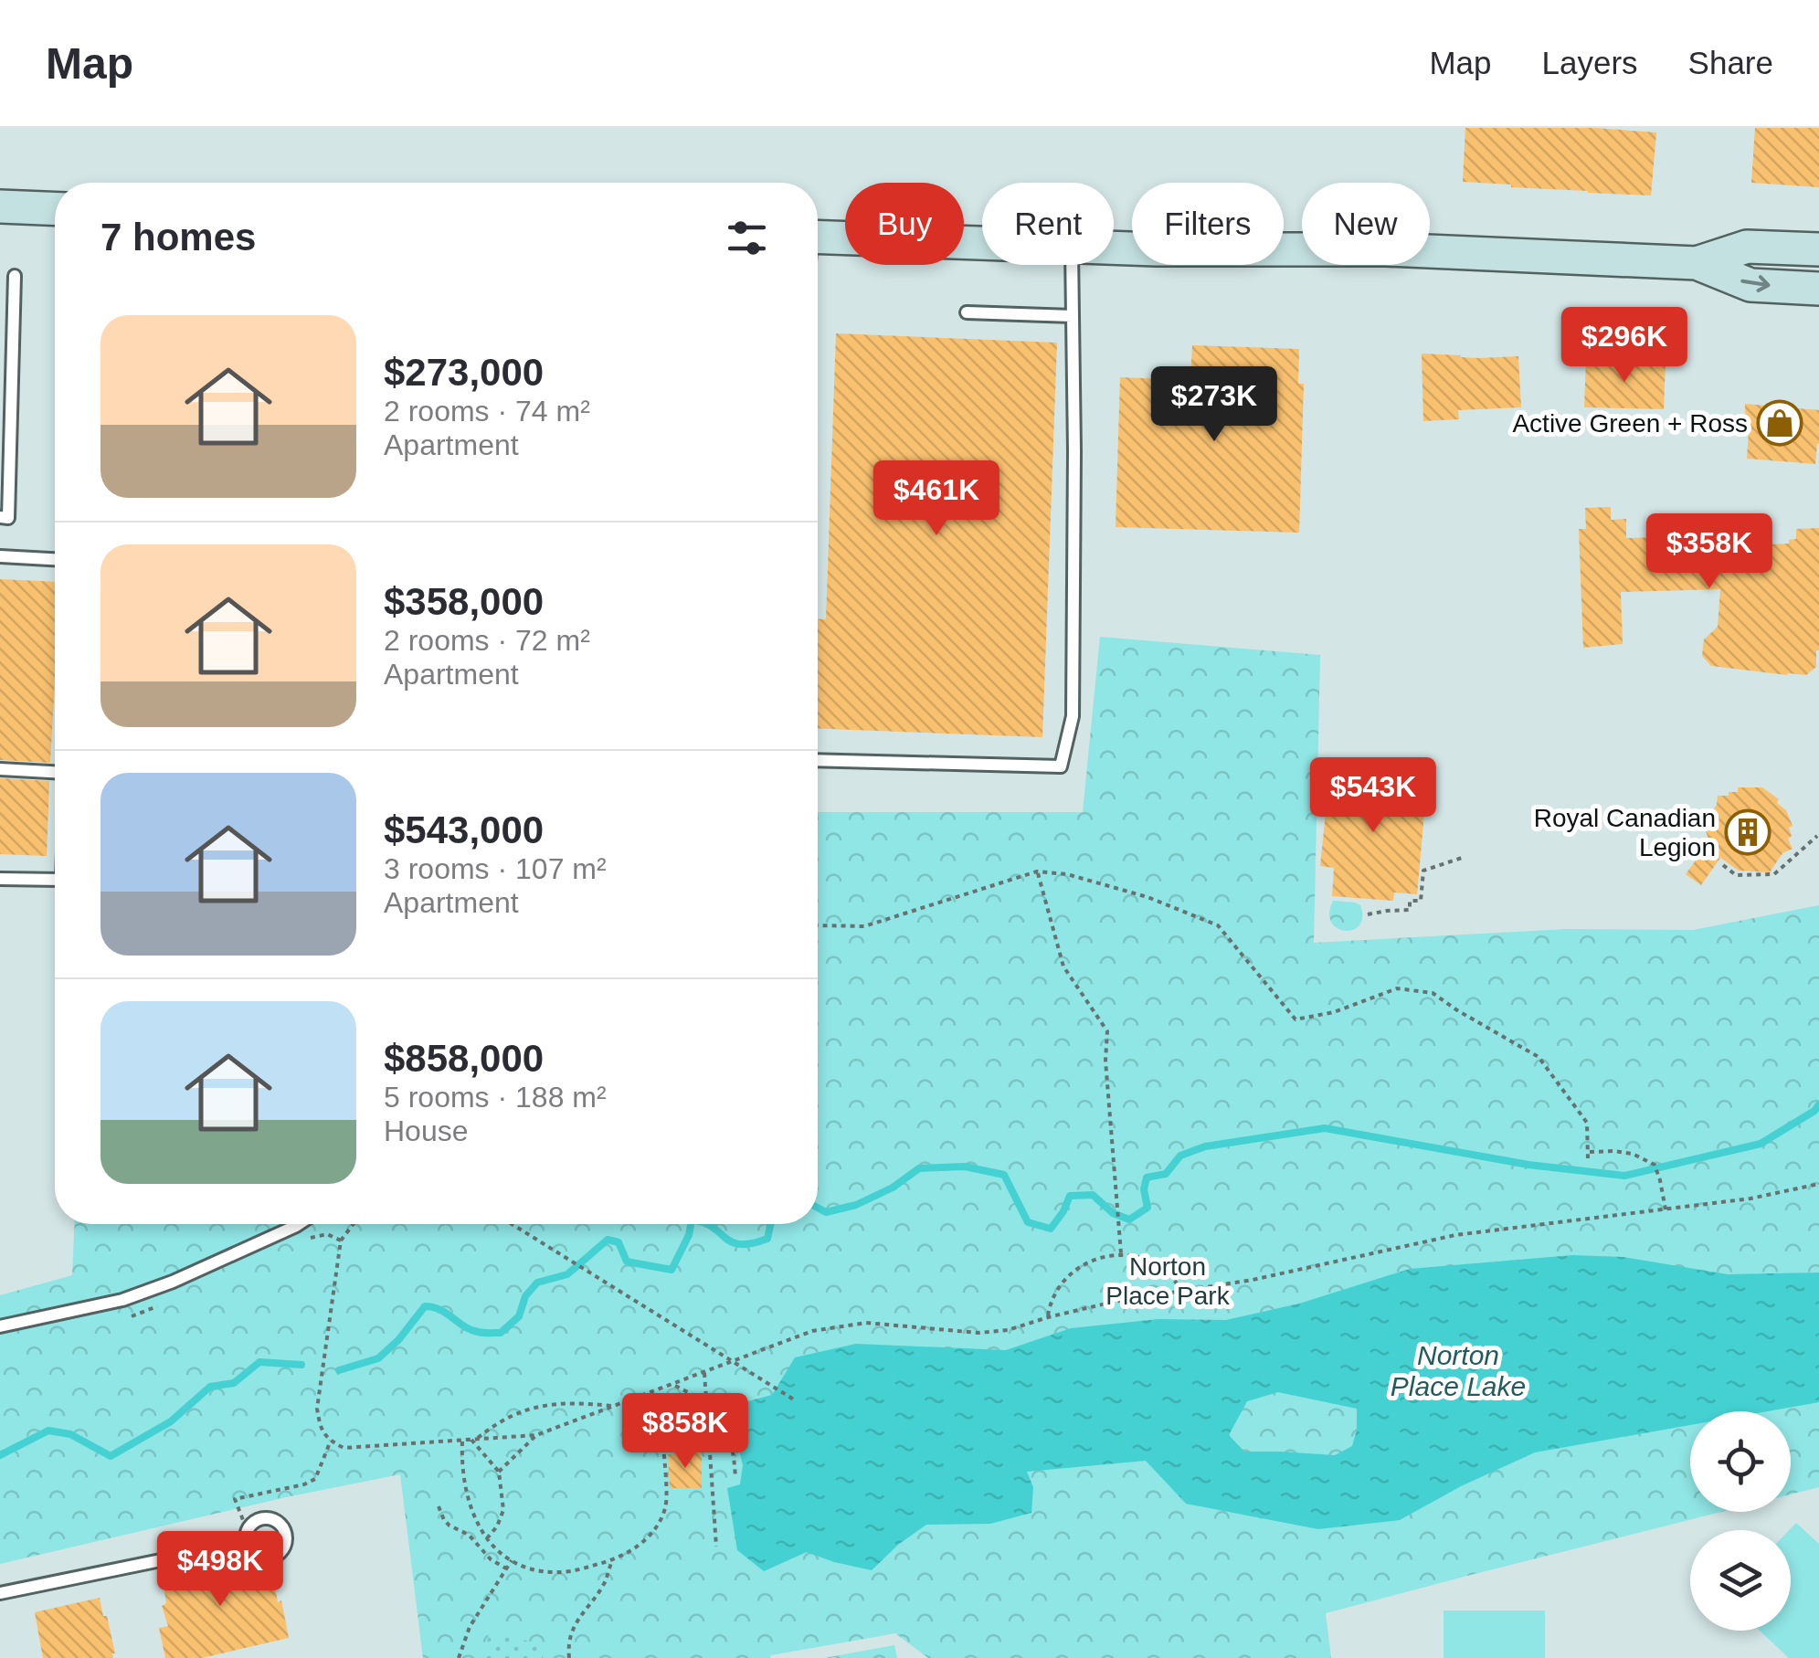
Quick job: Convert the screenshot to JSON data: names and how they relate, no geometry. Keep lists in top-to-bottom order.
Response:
{
  "water": ["Norton Place Lake"],
  "parks": ["Norton Place Park"],
  "places": {
    "shop": ["Active Green + Ross"],
    "building": ["Royal Canadian Legion"]
  },
  "page": {
    "header": "Map",
    "nav": ["Map", "Layers", "Share"],
    "chip": [
      "Buy",
      "Rent",
      "Filters",
      "New"
    ],
    "heading": "7 homes",
    "list": [
      {
        "name": "$273,000",
        "note": "2 rooms · 74 m² · Apartment"
      },
      {
        "name": "$358,000",
        "note": "2 rooms · 72 m² · Apartment"
      },
      {
        "name": "$543,000",
        "note": "3 rooms · 107 m² · Apartment"
      },
      {
        "name": "$858,000",
        "note": "5 rooms · 188 m² · House"
      }
    ],
    "price": [
      "$296K",
      "$273K",
      "$461K",
      "$358K",
      "$543K",
      "$858K",
      "$498K"
    ]
  }
}
